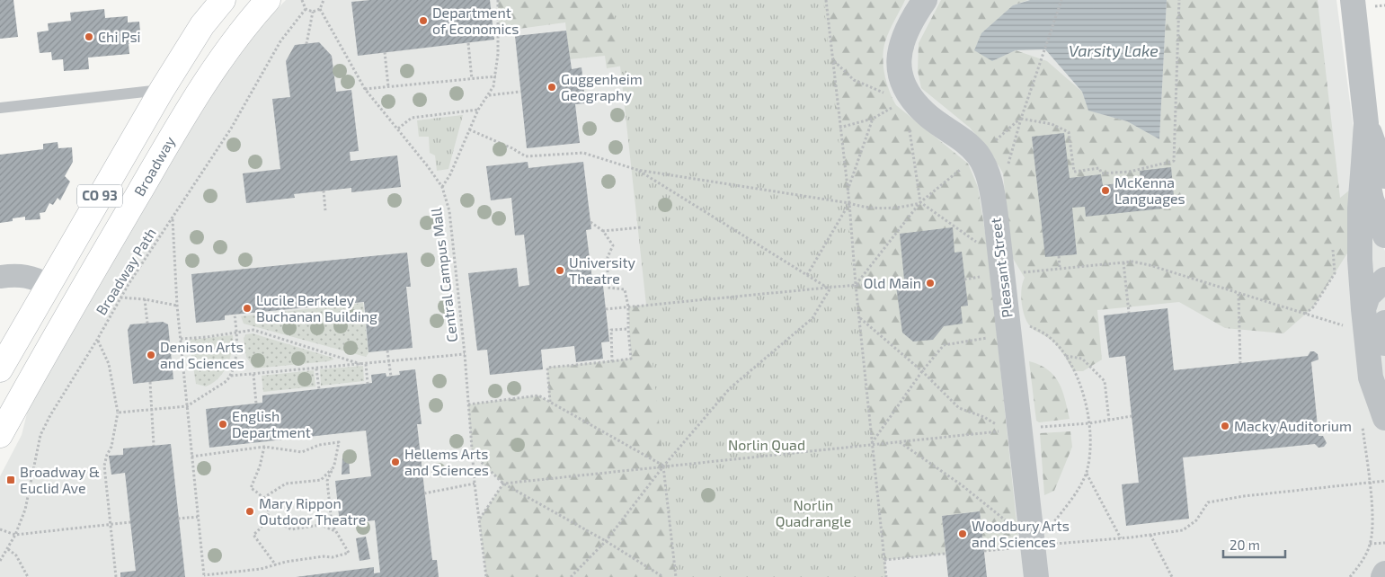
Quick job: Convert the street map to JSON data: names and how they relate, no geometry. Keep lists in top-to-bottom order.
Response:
{
  "streets": {
    "main road": ["Broadway", "CO 93"],
    "street": ["Pleasant Street"],
    "path": ["Broadway Path", "Central Campus Mall"]
  },
  "water": ["Varsity Lake"],
  "parks": ["Norlin Quad", "Norlin Quadrangle"],
  "places": {
    "other": [
      "Department of Economics",
      "Chi Psi",
      "Guggenheim Geography",
      "McKenna Languages",
      "University Theatre",
      "Old Main",
      "Lucile Berkeley Buchanan Building",
      "Denison Arts and Sciences",
      "English Department",
      "Macky Auditorium",
      "Hellems Arts and Sciences",
      "Mary Rippon Outdoor Theatre",
      "Woodbury Arts and Sciences"
    ],
    "transit": ["Broadway & Euclid Ave"]
  },
  "scale_bar": "20 m"
}
